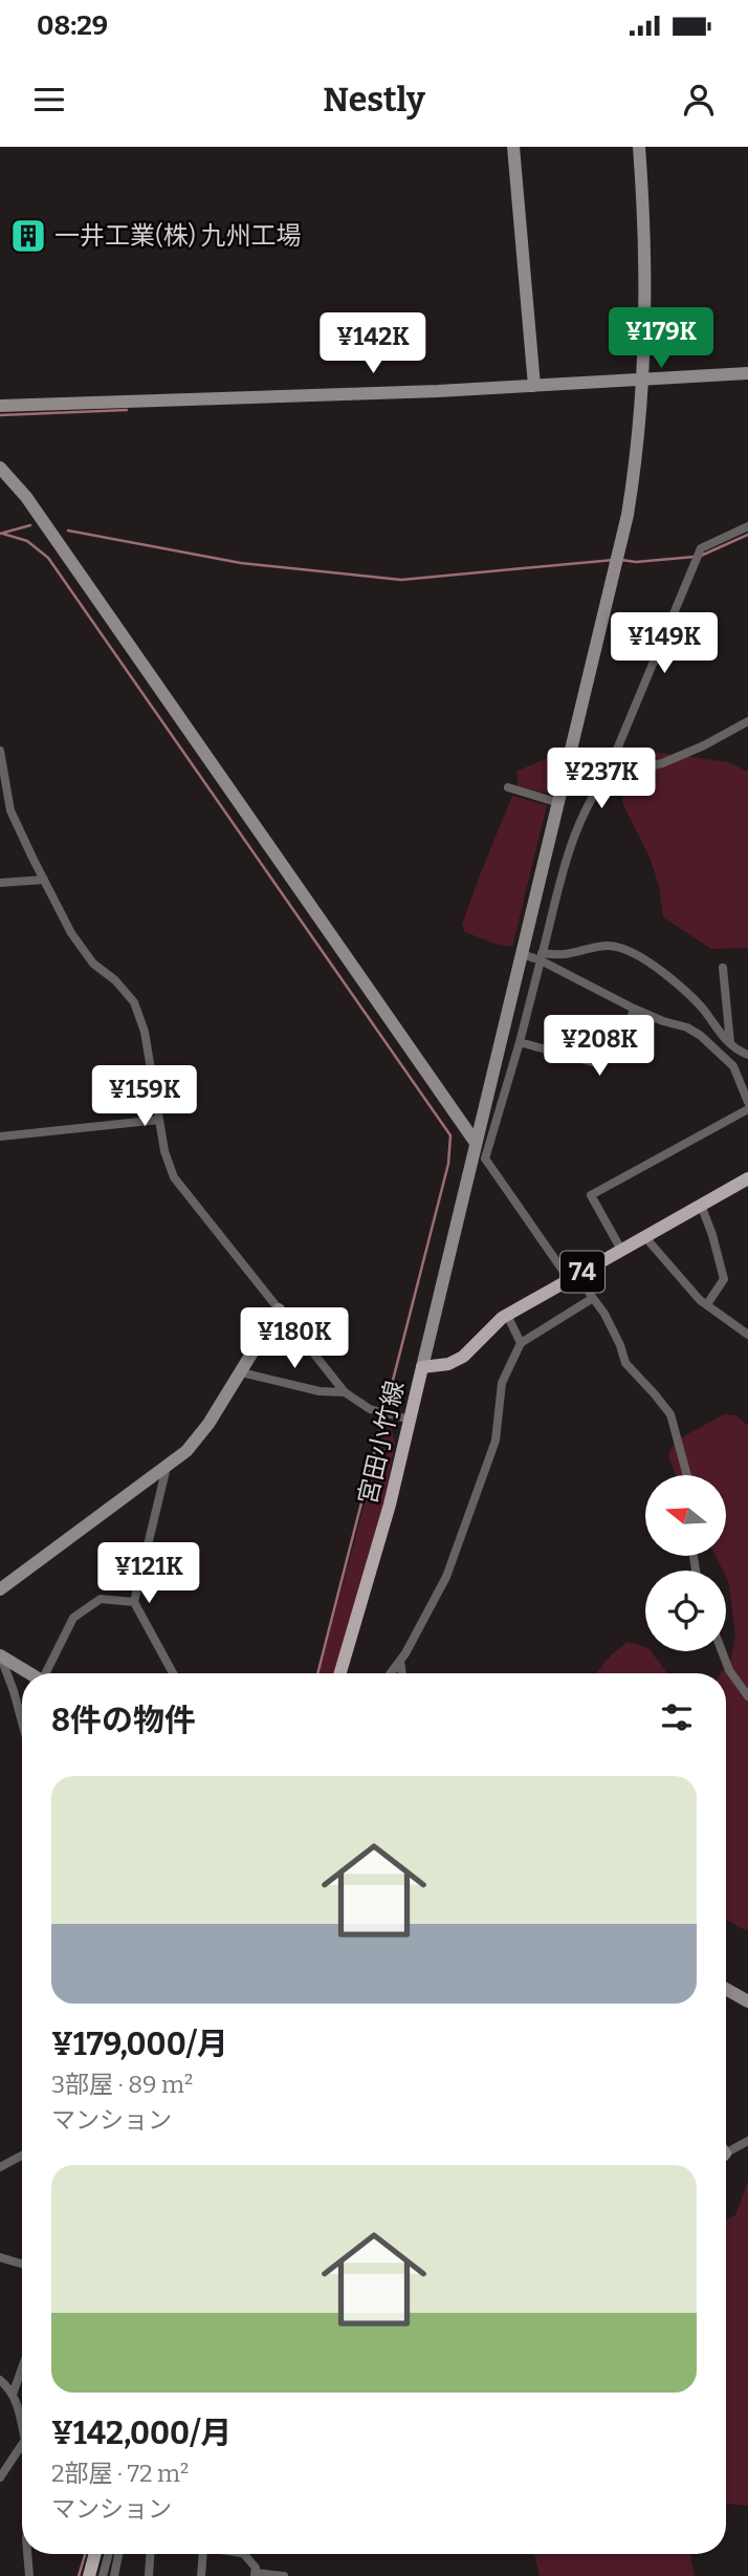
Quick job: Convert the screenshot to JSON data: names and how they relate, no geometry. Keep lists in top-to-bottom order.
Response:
{
  "streets": {
    "main road": ["74", "宮田小竹線"]
  },
  "places": {
    "building": ["一井工業(株) 九州工場"]
  },
  "north": "left",
  "page": {
    "status": "08:29",
    "header": "Nestly",
    "price": [
      "¥179K",
      "¥142K",
      "¥149K",
      "¥237K",
      "¥208K",
      "¥159K",
      "¥180K",
      "¥121K"
    ],
    "heading": "8件の物件",
    "list": [
      {
        "name": "¥179,000/月",
        "note": "3部屋 · 89 m² · マンション"
      },
      {
        "name": "¥142,000/月",
        "note": "2部屋 · 72 m² · マンション"
      }
    ]
  }
}
